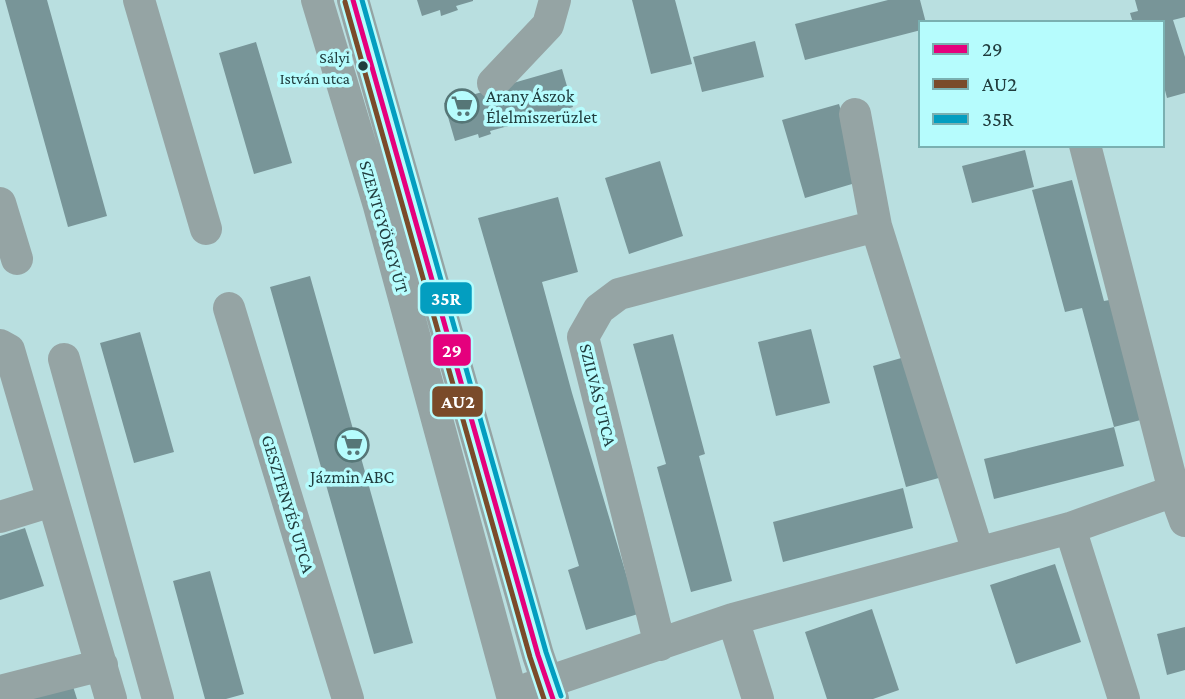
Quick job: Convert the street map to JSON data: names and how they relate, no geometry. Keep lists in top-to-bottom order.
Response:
{
  "streets": {
    "street": ["SZENTGYÖRGY ÚT", "SZILVÁS UTCA", "GESZTENYÉS UTCA"]
  },
  "places": {
    "other": ["Sályi István utca"],
    "supermarket": ["Arany Ászok Élelmiszerüzlet", "Jázmin ABC"]
  },
  "lines": ["transit line 29", "transit line 35R", "transit line AU2"],
  "legend": ["29", "AU2", "35R"]
}
